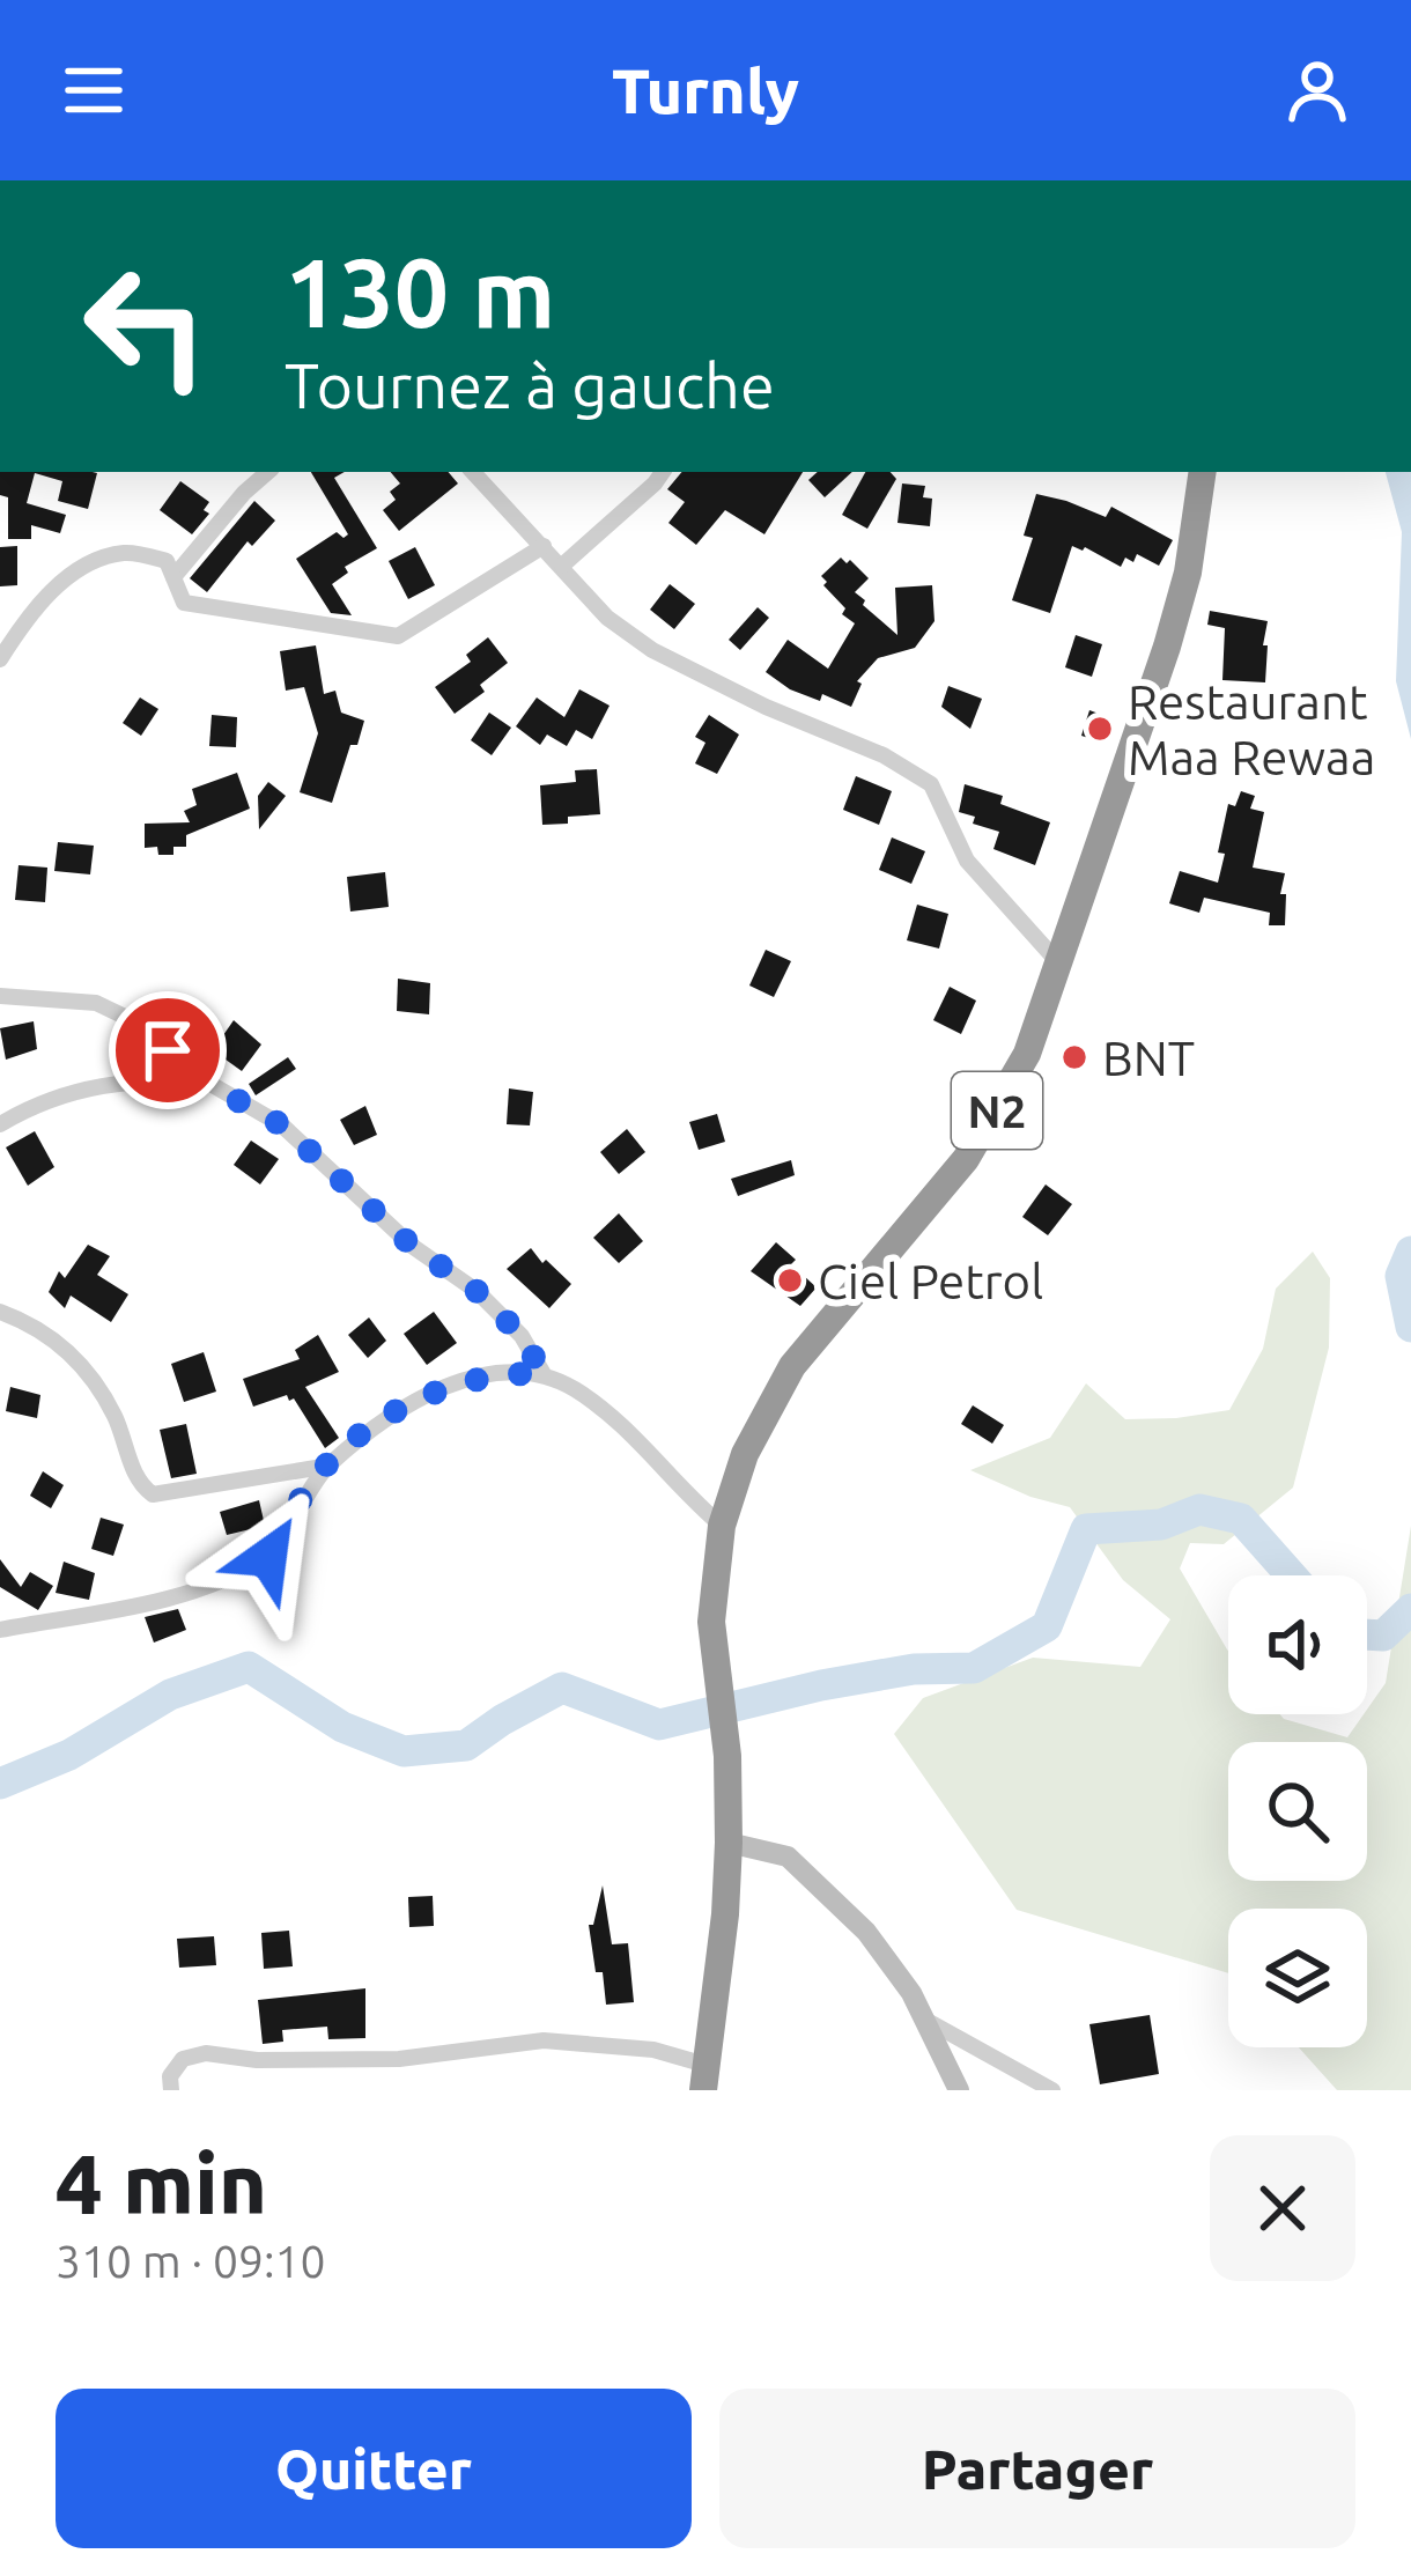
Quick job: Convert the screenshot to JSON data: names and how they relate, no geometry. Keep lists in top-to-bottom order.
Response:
{
  "streets": {
    "highway": ["N2"]
  },
  "places": ["Restaurant Maa Rewaa", "BNT", "Ciel Petrol"],
  "page": {
    "header": "Turnly",
    "turn": ["130 m", "Tournez à gauche"],
    "heading": ["4 min", "310 m · 09:10"],
    "buttons": ["Quitter", "Partager"]
  }
}
